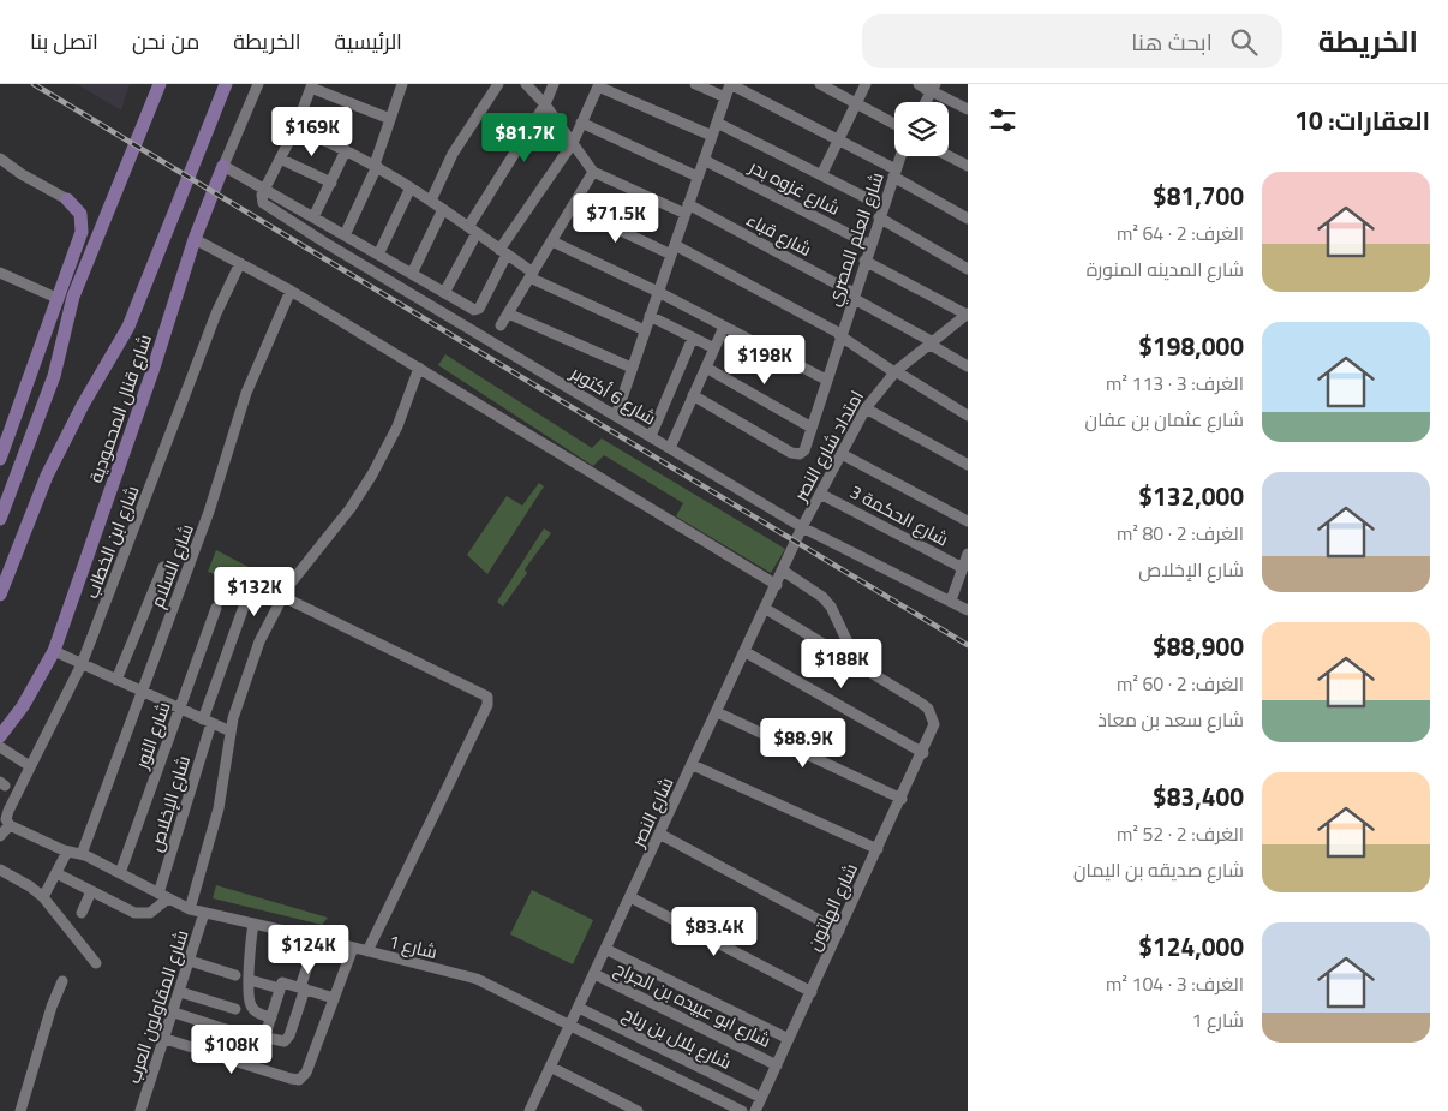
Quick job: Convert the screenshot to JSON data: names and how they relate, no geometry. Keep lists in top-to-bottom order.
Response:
{
  "streets": {
    "main road": ["شارع قنال المحمودية"],
    "street": [
      "شارع غزوه بدر",
      "شارع قباء",
      "شارع العلم المصري",
      "شارع 6 أكتوبر",
      "امتداد شارع النصر",
      "شارع الحكمة 3",
      "شارع ابن الخطاب",
      "شارع السلام",
      "شارع النور",
      "شارع الإخلاص",
      "شارع النصر",
      "شارع الهلتون",
      "شارع 1",
      "شارع ابو عبيده بن الجراح",
      "شارع المقاولون العرب",
      "شارع بلال بن رباح"
    ]
  },
  "crossings": [
    ["شارع غزوه بدر", "شارع العلم المصري"],
    ["شارع قباء", "شارع العلم المصري"],
    ["شارع قباء", "امتداد شارع النصر"],
    ["شارع 6 أكتوبر", "امتداد شارع النصر"],
    ["شارع 6 أكتوبر", "شارع النصر"],
    ["امتداد شارع النصر", "شارع الحكمة 3"],
    ["امتداد شارع النصر", "شارع النصر"],
    ["شارع ابن الخطاب", "شارع 1"],
    ["شارع السلام", "شارع 1"],
    ["شارع النور", "شارع 1"],
    ["شارع الإخلاص", "شارع 1"],
    ["شارع النصر", "شارع 1"],
    ["شارع النصر", "شارع ابو عبيده بن الجراح"],
    ["شارع النصر", "شارع بلال بن رباح"],
    ["شارع الهلتون", "شارع ابو عبيده بن الجراح"],
    ["شارع الهلتون", "شارع بلال بن رباح"],
    ["شارع 1", "شارع المقاولون العرب"]
  ],
  "page": {
    "header": "الخريطة",
    "search": "ابحث هنا",
    "nav": [
      "الرئيسية",
      "الخريطة",
      "من نحن",
      "اتصل بنا"
    ],
    "heading": "العقارات: 10",
    "price": [
      "$169K",
      "$81.7K",
      "$71.5K",
      "$198K",
      "$132K",
      "$188K",
      "$88.9K",
      "$83.4K",
      "$124K",
      "$108K"
    ],
    "list": [
      {
        "name": "$81,700",
        "note": "الغرف: 2 · 64 m² · شارع المدينه المنورة"
      },
      {
        "name": "$198,000",
        "note": "الغرف: 3 · 113 m² · شارع عثمان بن عفان"
      },
      {
        "name": "$132,000",
        "note": "الغرف: 2 · 80 m² · شارع الإخلاص"
      },
      {
        "name": "$88,900",
        "note": "الغرف: 2 · 60 m² · شارع سعد بن معاذ"
      },
      {
        "name": "$83,400",
        "note": "الغرف: 2 · 52 m² · شارع صديقه بن اليمان"
      },
      {
        "name": "$124,000",
        "note": "الغرف: 3 · 104 m² · شارع 1"
      }
    ]
  }
}
